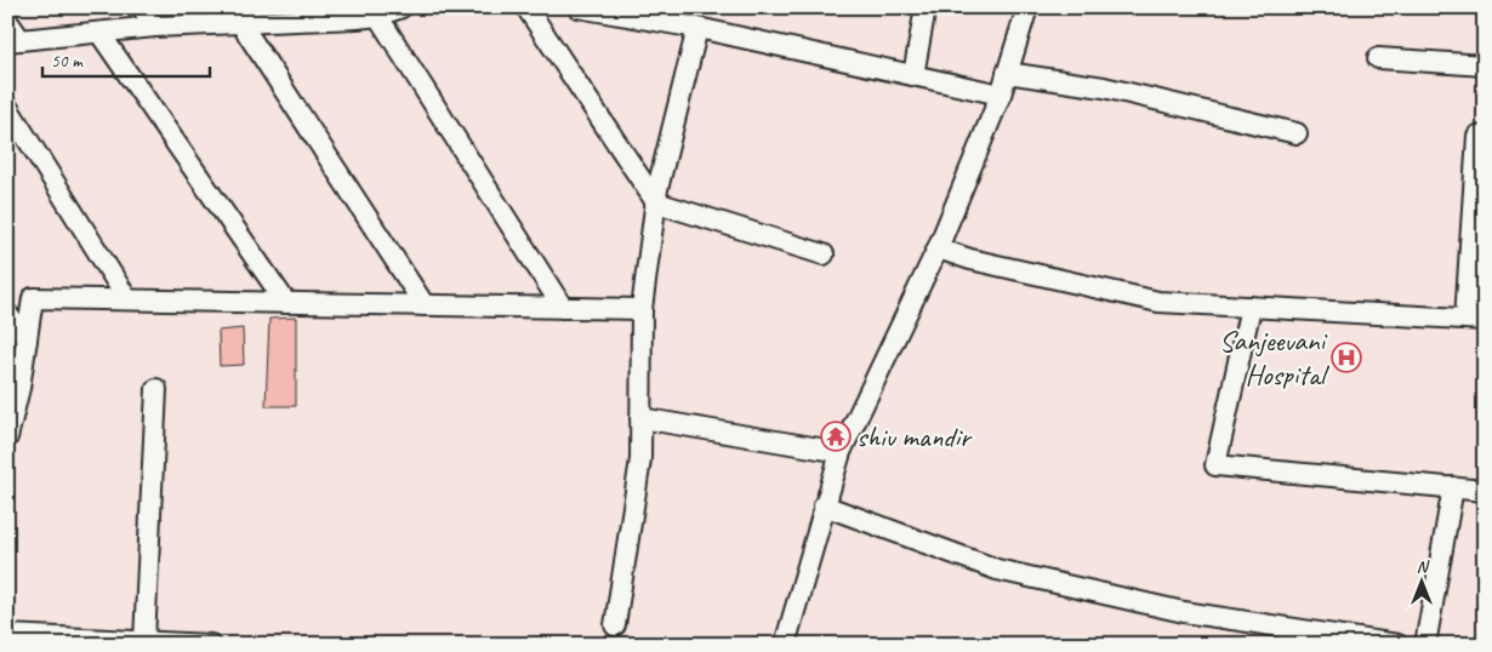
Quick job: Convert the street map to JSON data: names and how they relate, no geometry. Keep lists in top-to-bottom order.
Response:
{
  "places": {
    "hospital": ["Sanjeevani Hospital"],
    "temple": ["shiv mandir"]
  },
  "scale_bar": "50 m",
  "north": "top"
}
